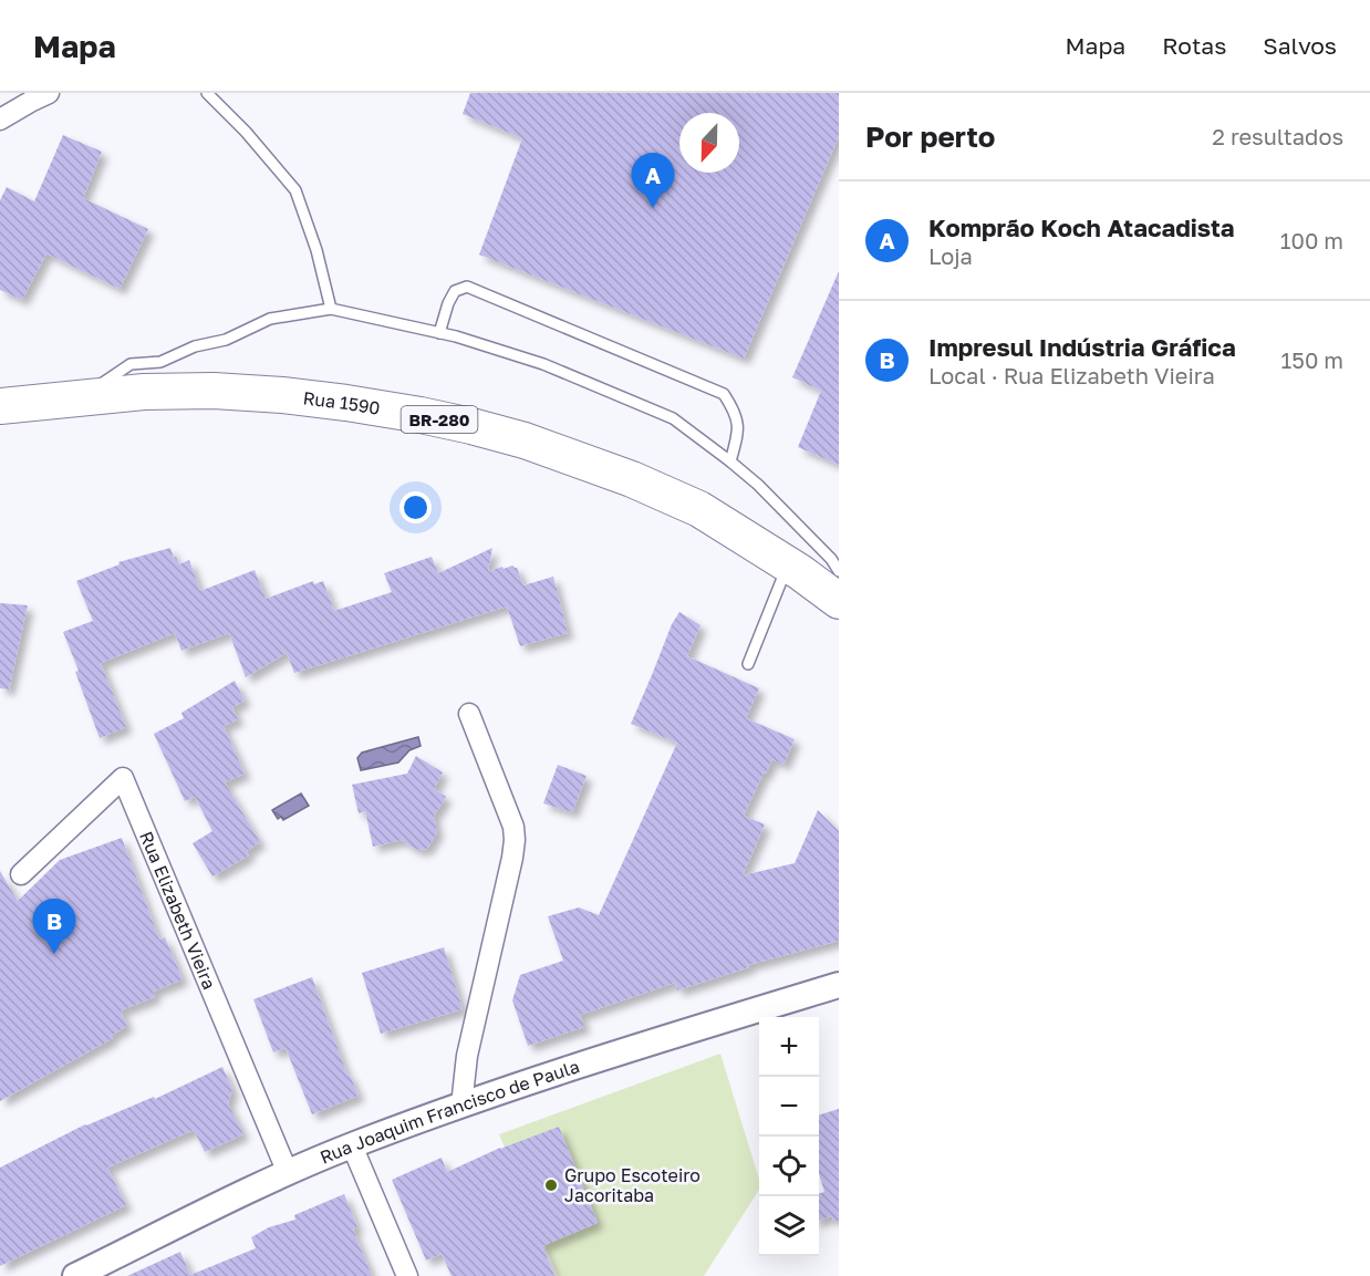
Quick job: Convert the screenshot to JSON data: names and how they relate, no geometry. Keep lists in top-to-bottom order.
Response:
{
  "streets": {
    "highway": ["Rua 1590", "BR-280"],
    "street": ["Rua Elizabeth Vieira", "Rua Joaquim Francisco de Paula"]
  },
  "crossings": [
    ["Rua Elizabeth Vieira", "Rua Joaquim Francisco de Paula"]
  ],
  "places": ["Grupo Escoteiro Jacoritaba"],
  "north": "bottom",
  "page": {
    "header": "Mapa",
    "nav": ["Mapa", "Rotas", "Salvos"],
    "heading": ["Por perto", "2 resultados"],
    "pins": ["A", "B"],
    "list": [
      {
        "mark": "A",
        "name": "Komprão Koch Atacadista",
        "note": "Loja",
        "value": "100 m"
      },
      {
        "mark": "B",
        "name": "Impresul Indústria Gráfica",
        "note": "Local · Rua Elizabeth Vieira",
        "value": "150 m"
      }
    ],
    "map_buttons": ["+", "−"]
  }
}
